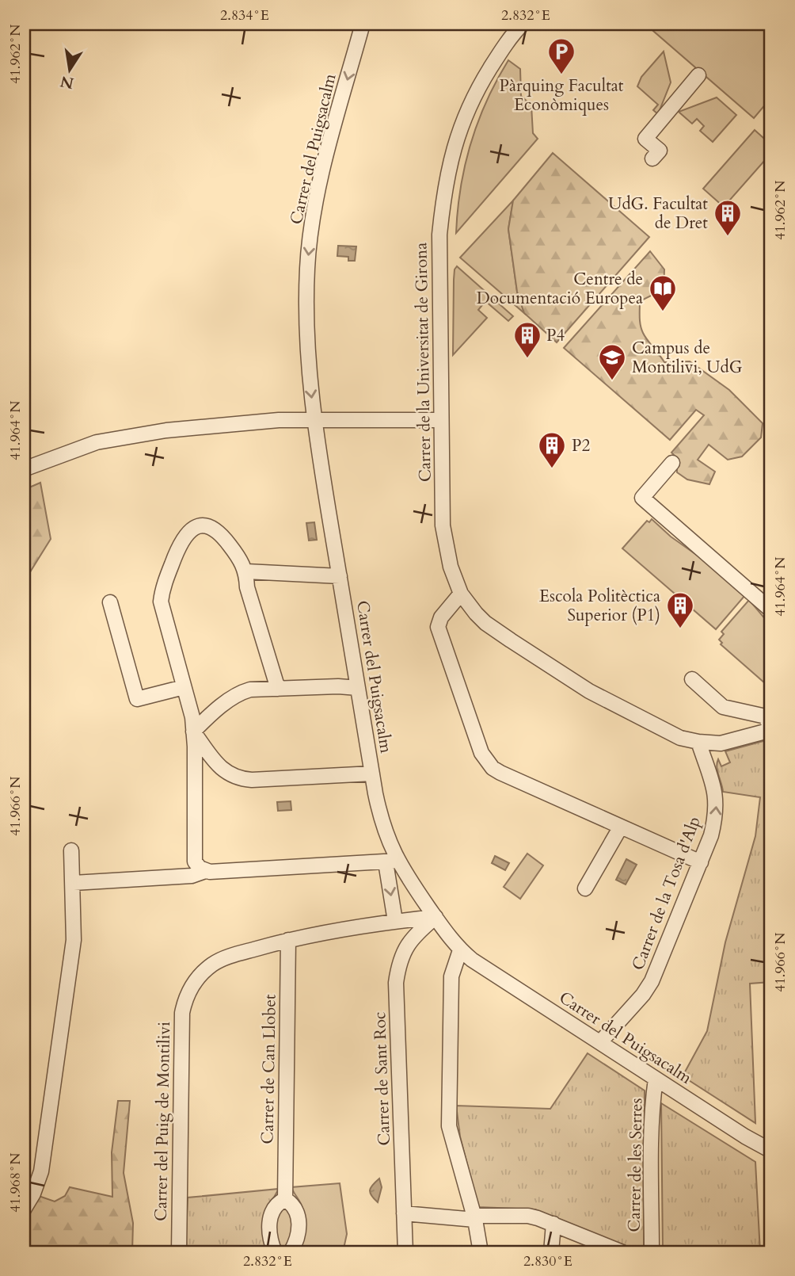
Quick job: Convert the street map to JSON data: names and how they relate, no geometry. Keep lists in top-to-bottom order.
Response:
{
  "streets": {
    "street": [
      "Carrer del Puigsacalm",
      "Carrer de la Universitat de Girona",
      "Carrer de la Tosa d'Alp",
      "Carrer de Can Llobet",
      "Carrer de Sant Roc",
      "Carrer del Puig de Montilivi",
      "Carrer de les Serres"
    ]
  },
  "crossings": [
    ["Carrer del Puigsacalm", "Carrer de la Tosa d'Alp"],
    ["Carrer del Puigsacalm", "Carrer de Sant Roc"],
    ["Carrer del Puigsacalm", "Carrer del Puig de Montilivi"],
    ["Carrer del Puigsacalm", "Carrer de les Serres"],
    ["Carrer de la Universitat de Girona", "Carrer de la Tosa d'Alp"],
    ["Carrer de Can Llobet", "Carrer del Puig de Montilivi"],
    ["Carrer de Sant Roc", "Carrer del Puig de Montilivi"]
  ],
  "one_way": ["Carrer de la Tosa d'Alp"],
  "places": {
    "parking": ["Pàrquing Facultat Econòmiques"],
    "building": [
      "UdG. Facultat de Dret",
      "P4",
      "P2",
      "Escola Politèctica Superior (P1)"
    ],
    "library": ["Centre de Documentació Europea"],
    "school or university": ["Campus de Montilivi, UdG"]
  },
  "north": "bottom",
  "coordinates": [
    "2.834°E",
    "2.832°E",
    "41.962°N",
    "41.964°N",
    "41.966°N",
    "41.968°N",
    "2.830°E"
  ]
}
